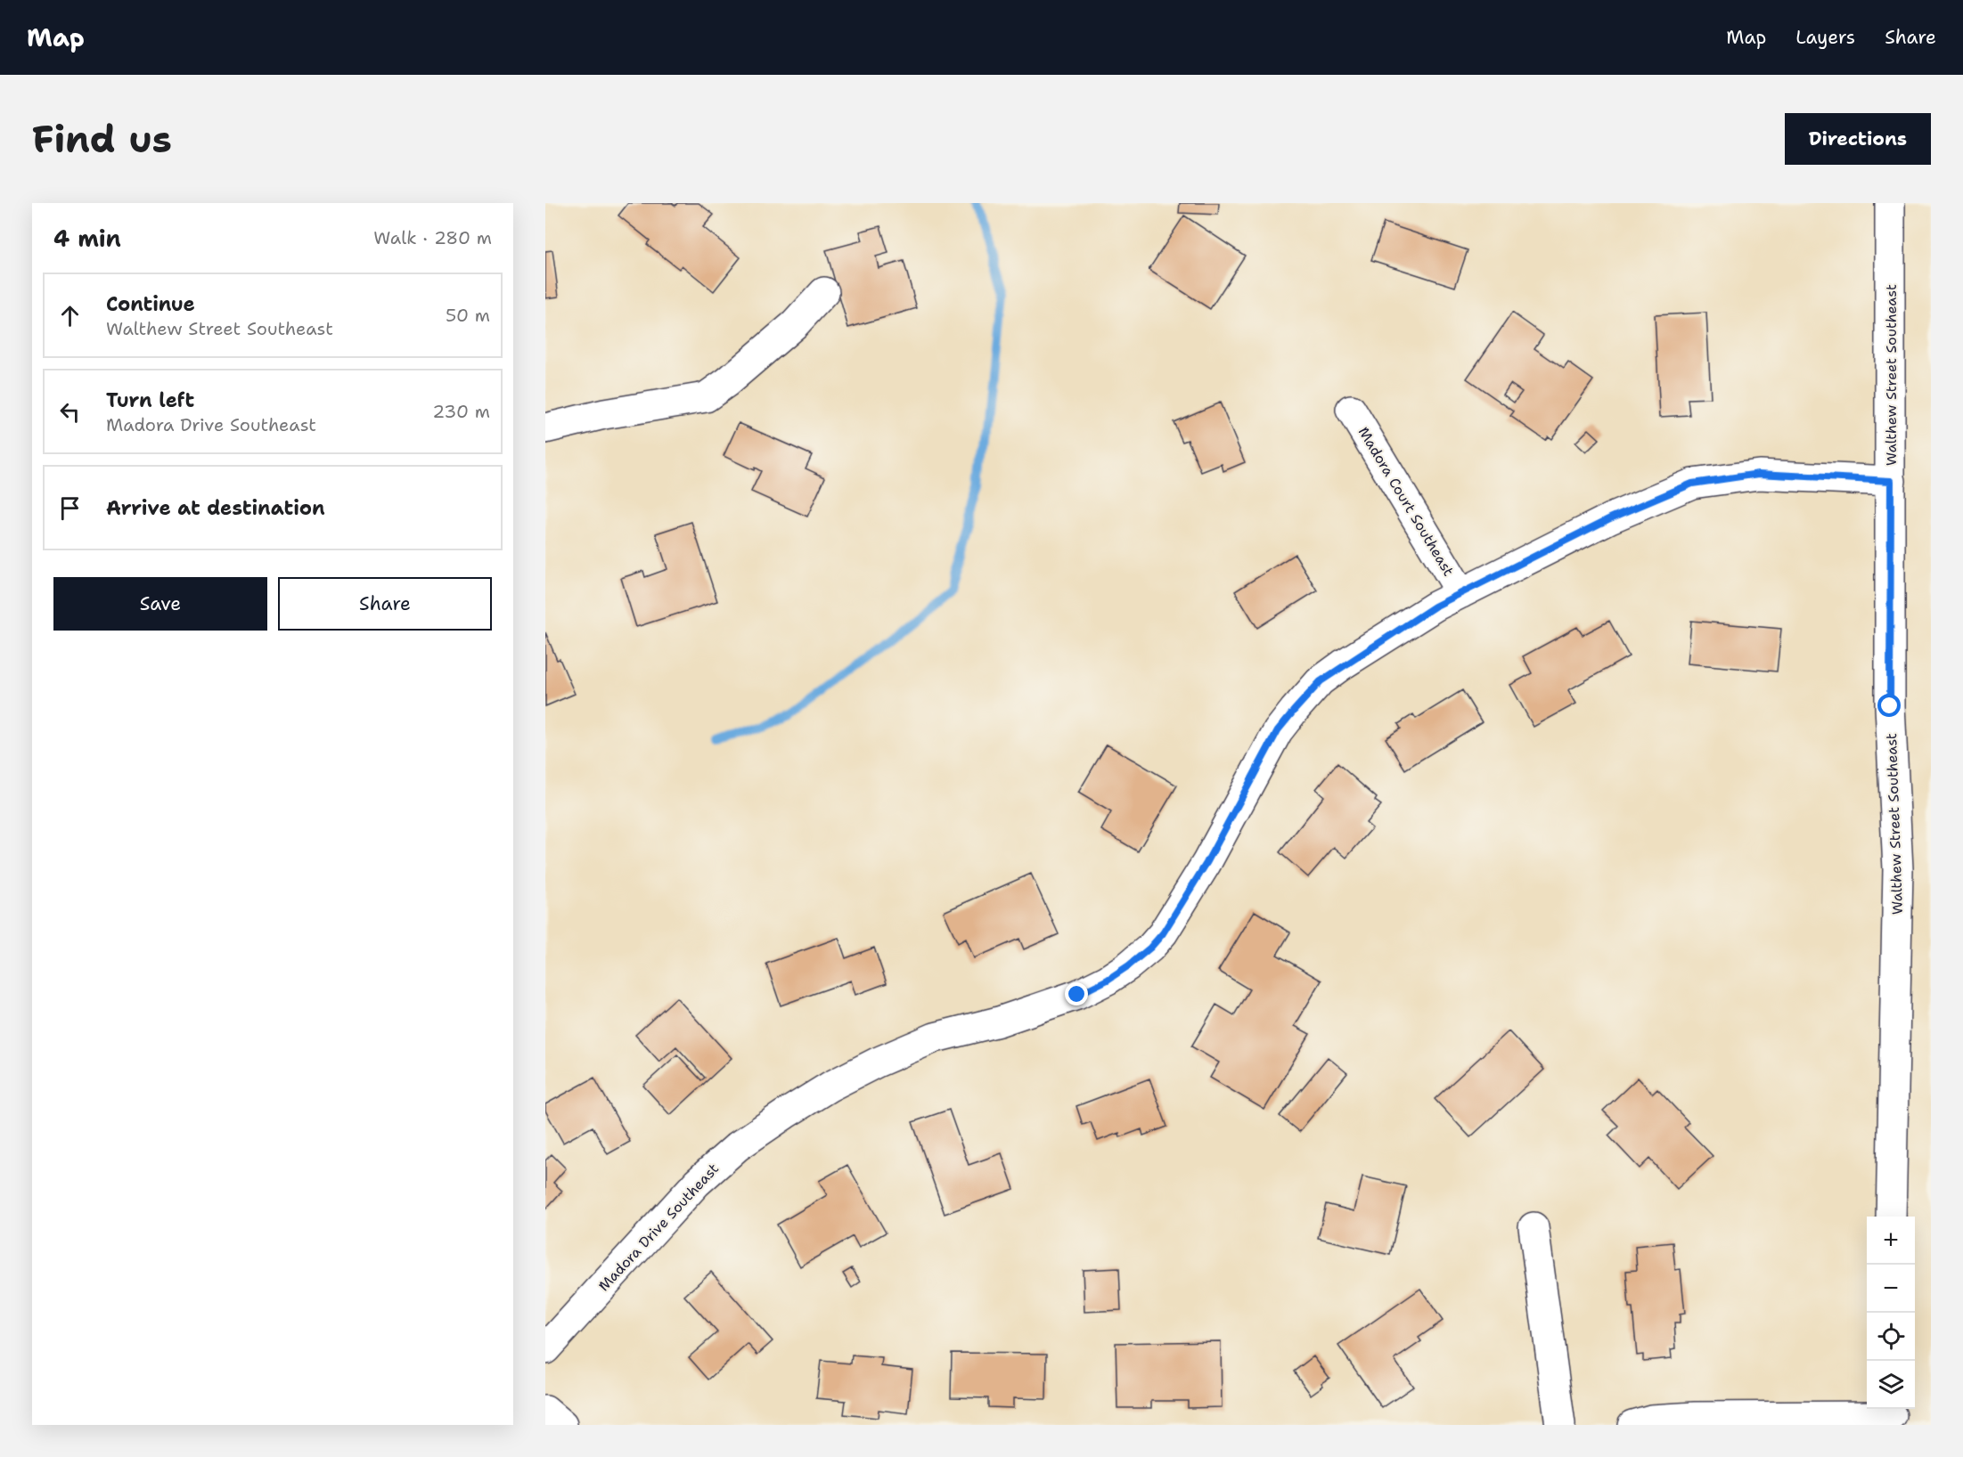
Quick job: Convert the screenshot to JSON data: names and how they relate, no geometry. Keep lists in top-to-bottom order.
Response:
{
  "streets": {
    "street": ["Walthew Street Southeast", "Madora Court Southeast", "Madora Drive Southeast"]
  },
  "crossings": [
    ["Walthew Street Southeast", "Madora Drive Southeast"],
    ["Madora Court Southeast", "Madora Drive Southeast"]
  ],
  "page": {
    "header": "Map",
    "nav": ["Map", "Layers", "Share"],
    "buttons": [
      "Directions",
      ["Save", "Share"]
    ],
    "title": "Find us",
    "heading": ["4 min", "Walk · 280 m"],
    "list": [
      ["Continue", "Walthew Street Southeast", "50 m"],
      ["Turn left", "Madora Drive Southeast", "230 m"],
      "Arrive at destination"
    ],
    "map_buttons": ["+", "−"]
  }
}
